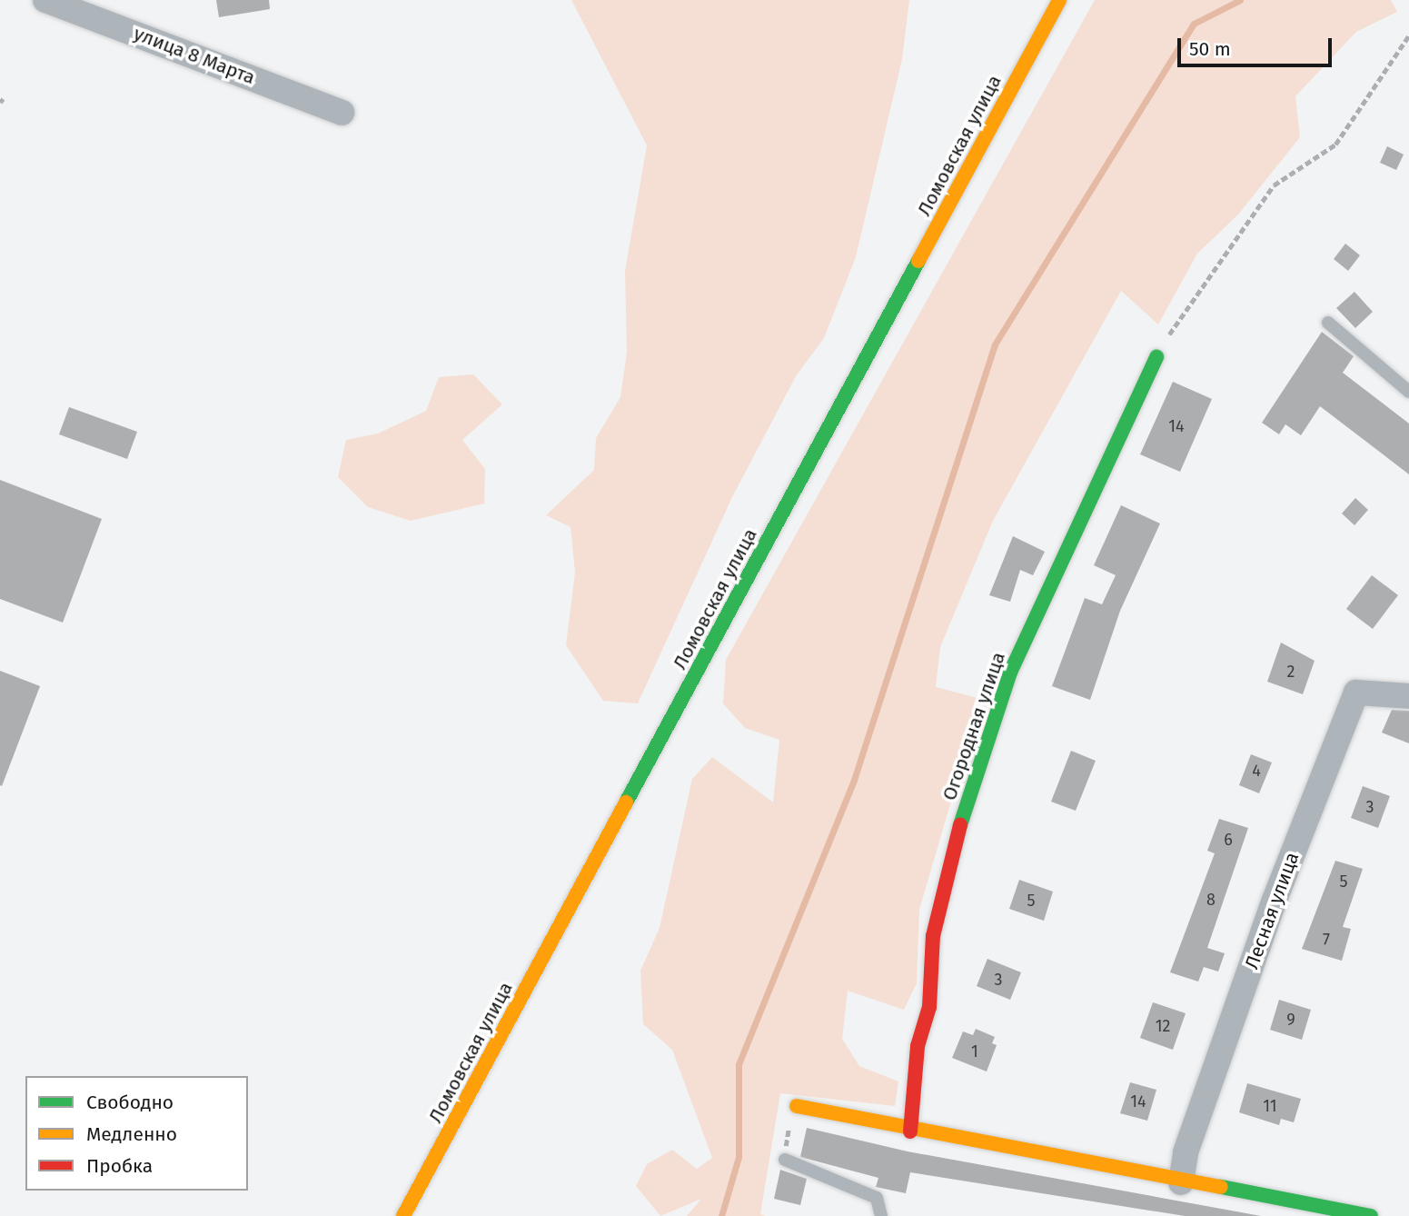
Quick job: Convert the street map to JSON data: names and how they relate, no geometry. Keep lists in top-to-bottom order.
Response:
{
  "streets": {
    "street": [
      "улица 8 Марта",
      "Ломовская улица",
      "Огородная улица",
      "Лесная улица"
    ]
  },
  "house_numbers": [
    "14",
    "2",
    "4",
    "3",
    "6",
    "5",
    "8",
    "5",
    "7",
    "3",
    "9",
    "12",
    "1",
    "14",
    "11"
  ],
  "legend": ["Свободно", "Медленно", "Пробка"],
  "scale_bar": "50 m"
}
